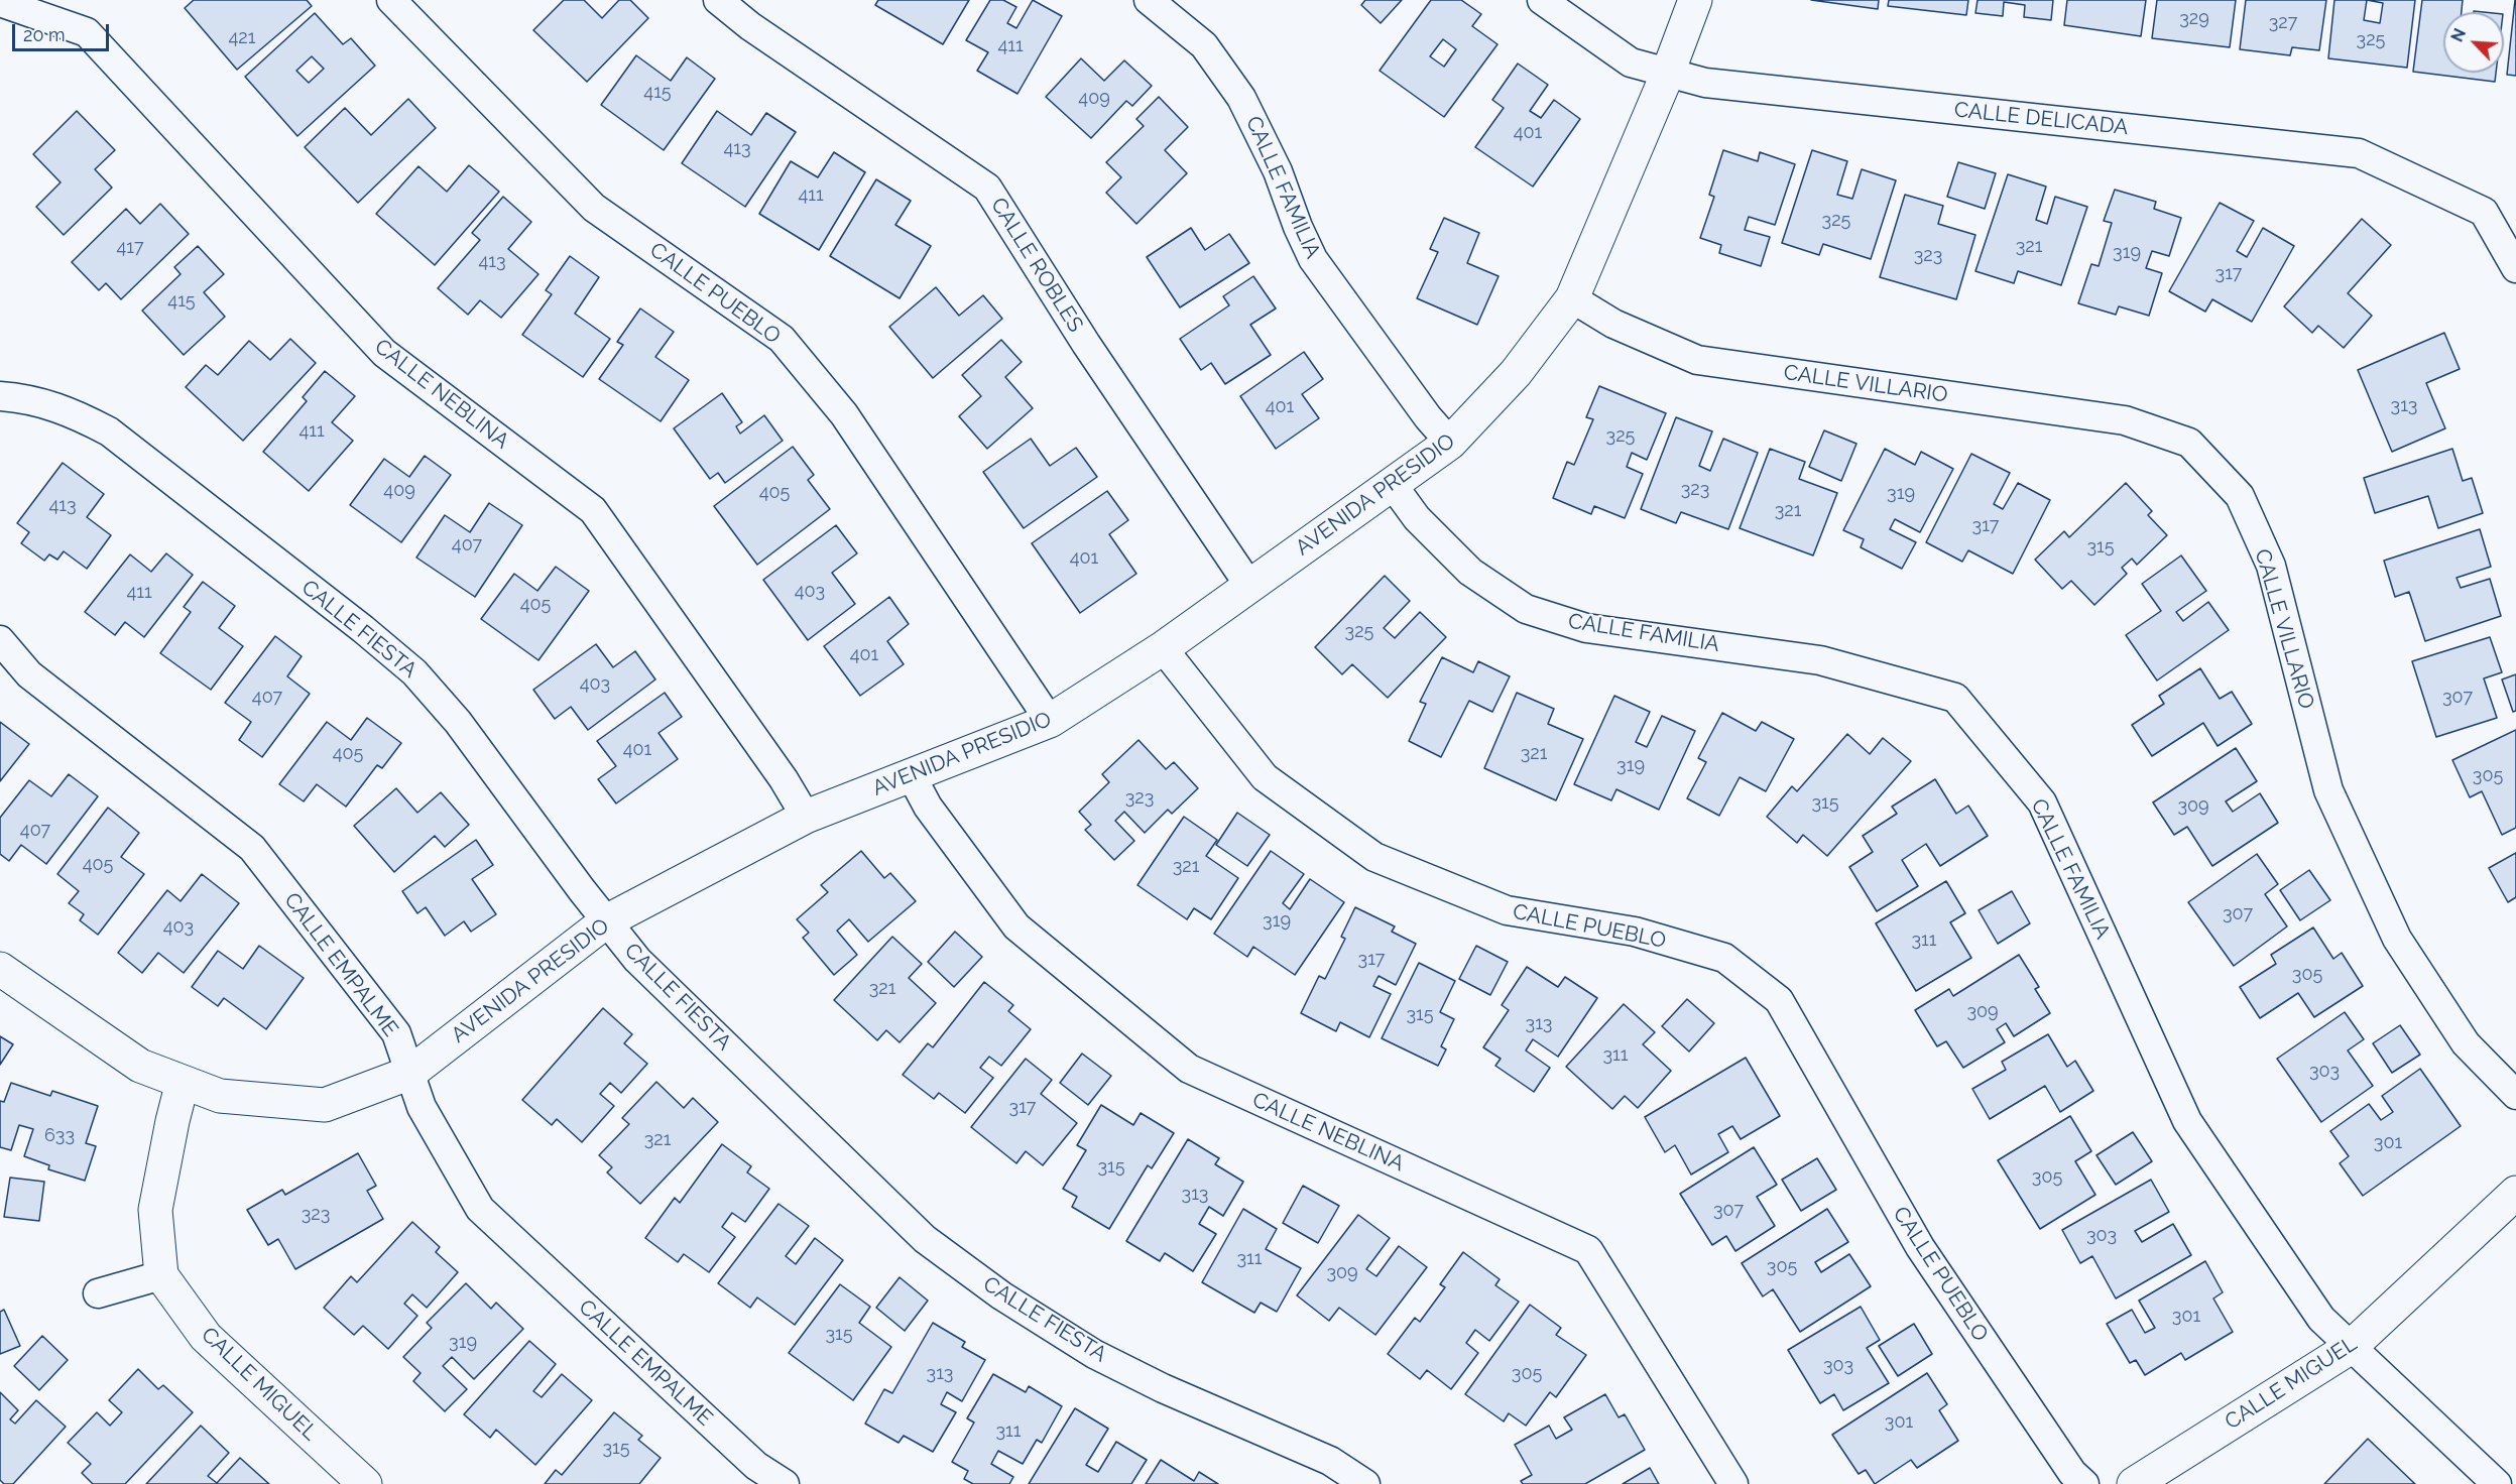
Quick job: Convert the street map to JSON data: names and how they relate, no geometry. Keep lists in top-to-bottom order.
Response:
{
  "streets": {
    "street": [
      "CALLE DELICADA",
      "CALLE FAMILIA",
      "CALLE ROBLES",
      "CALLE PUEBLO",
      "CALLE VILLARIO",
      "CALLE NEBLINA",
      "AVENIDA PRESIDIO",
      "CALLE FIESTA",
      "CALLE EMPALME",
      "CALLE MIGUEL"
    ]
  },
  "crossings": [
    ["CALLE DELICADA", "AVENIDA PRESIDIO"],
    ["CALLE FAMILIA", "AVENIDA PRESIDIO"],
    ["CALLE FAMILIA", "CALLE MIGUEL"],
    ["CALLE ROBLES", "AVENIDA PRESIDIO"],
    ["CALLE PUEBLO", "AVENIDA PRESIDIO"],
    ["CALLE VILLARIO", "AVENIDA PRESIDIO"],
    ["CALLE NEBLINA", "AVENIDA PRESIDIO"],
    ["AVENIDA PRESIDIO", "CALLE FIESTA"],
    ["AVENIDA PRESIDIO", "CALLE EMPALME"]
  ],
  "house_numbers": [
    "329",
    "327",
    "421",
    "325",
    "411",
    "415",
    "409",
    "401",
    "413",
    "411",
    "325",
    "321",
    "417",
    "319",
    "323",
    "413",
    "317",
    "415",
    "313",
    "401",
    "411",
    "325",
    "323",
    "409",
    "405",
    "319",
    "413",
    "321",
    "317",
    "407",
    "315",
    "401",
    "403",
    "411",
    "405",
    "325",
    "401",
    "403",
    "407",
    "307",
    "401",
    "405",
    "321",
    "319",
    "305",
    "323",
    "315",
    "309",
    "407",
    "405",
    "321",
    "307",
    "319",
    "403",
    "311",
    "317",
    "305",
    "321",
    "309",
    "315",
    "313",
    "311",
    "303",
    "317",
    "633",
    "321",
    "301",
    "315",
    "305",
    "313",
    "307",
    "323",
    "303",
    "311",
    "305",
    "309",
    "301",
    "315",
    "319",
    "303",
    "313",
    "305",
    "301",
    "311",
    "315"
  ],
  "scale_bar": "20 m",
  "north": "top left"
}
